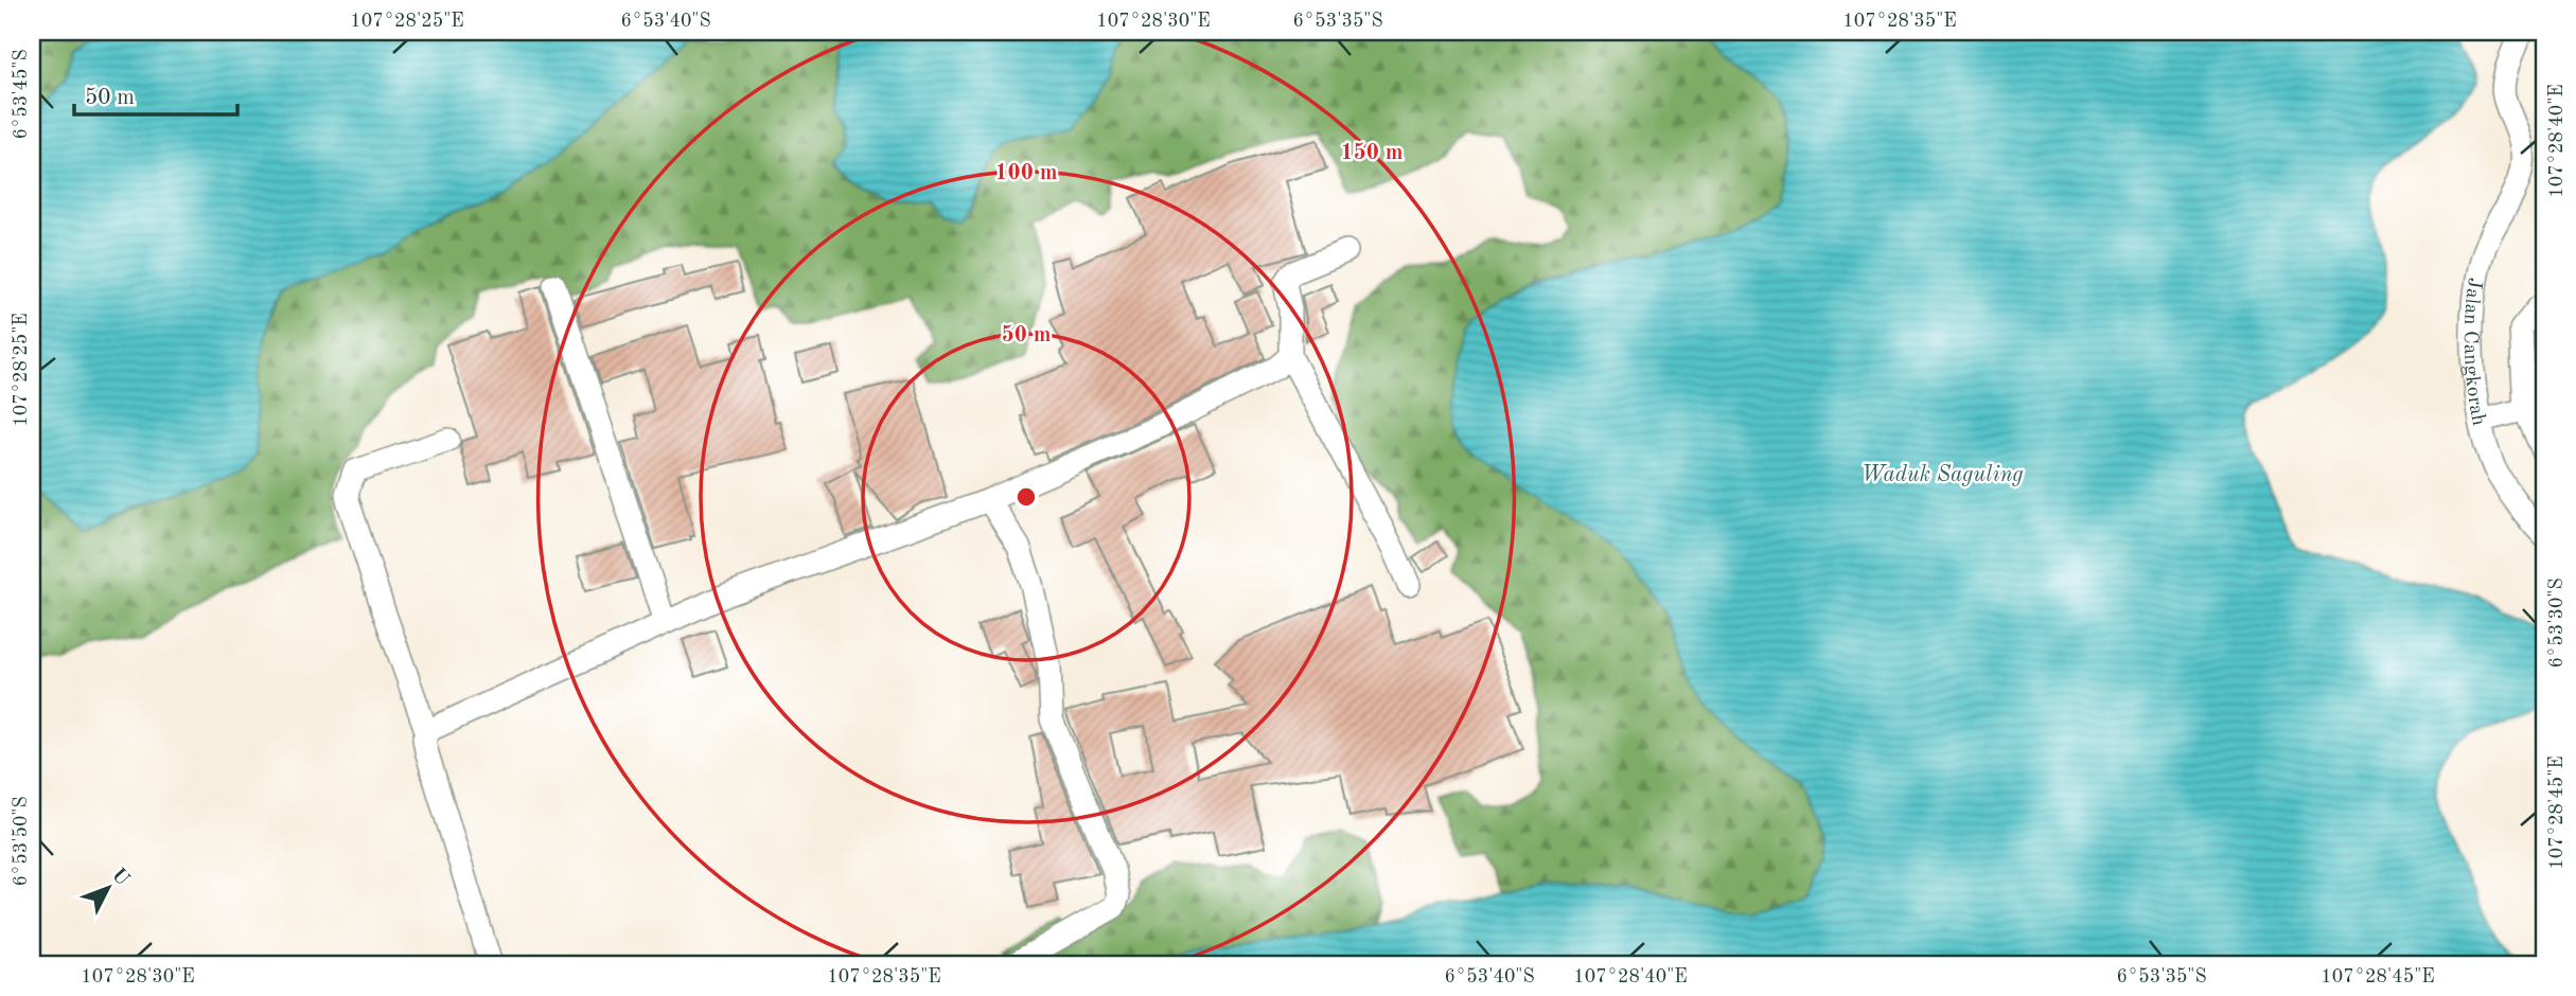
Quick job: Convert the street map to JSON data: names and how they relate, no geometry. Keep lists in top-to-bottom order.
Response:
{
  "streets": {
    "street": ["Jalan Cangkorah"]
  },
  "water": ["Waduk Saguling"],
  "scale_bar": "50 m",
  "north": "top right",
  "coordinates": [
    "107°28'25\"E",
    "6°53'40\"S",
    "107°28'30\"E",
    "6°53'35\"S",
    "107°28'35\"E",
    "6°53'45\"S",
    "107°28'40\"E",
    "6°53'30\"S",
    "107°28'45\"E",
    "6°53'50\"S"
  ],
  "rings": ["150 m", "100 m", "50 m"]
}
